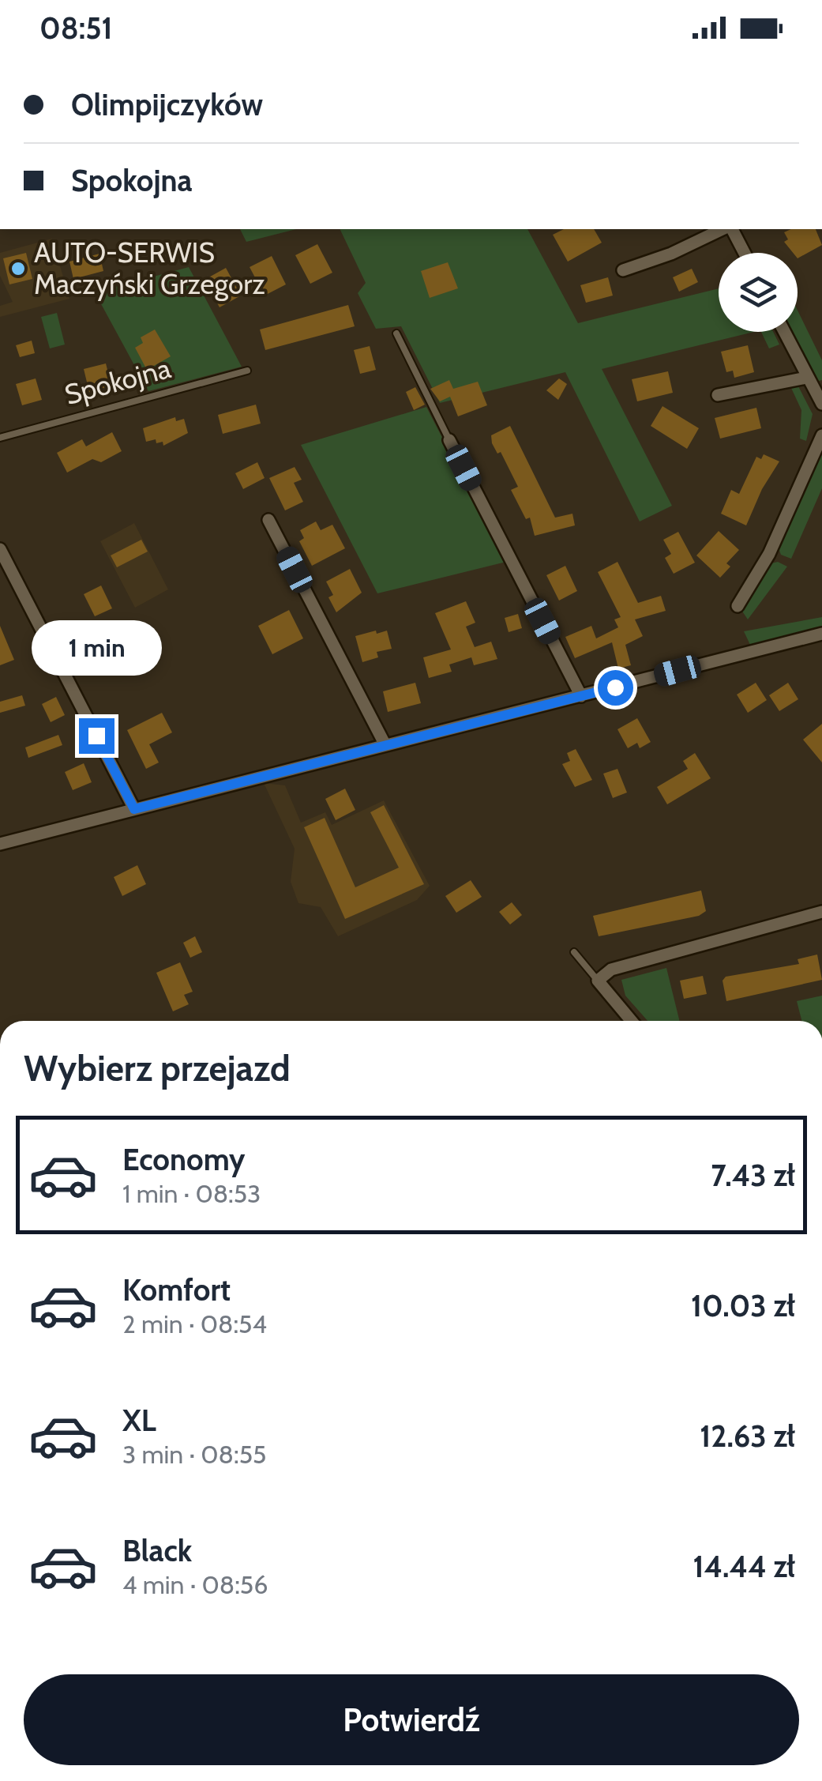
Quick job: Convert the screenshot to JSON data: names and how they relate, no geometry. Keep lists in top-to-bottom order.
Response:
{
  "streets": {
    "lane": ["Spokojna"]
  },
  "places": ["AUTO-SERWIS Maczyński Grzegorz"],
  "page": {
    "status": "08:51",
    "banner": ["Olimpijczyków", "Spokojna"],
    "bubble": "1 min",
    "heading": "Wybierz przejazd",
    "list": [
      {
        "name": "Economy",
        "note": "1 min · 08:53",
        "value": "7.43 zł"
      },
      {
        "name": "Komfort",
        "note": "2 min · 08:54",
        "value": "10.03 zł"
      },
      {
        "name": "XL",
        "note": "3 min · 08:55",
        "value": "12.63 zł"
      },
      {
        "name": "Black",
        "note": "4 min · 08:56",
        "value": "14.44 zł"
      }
    ],
    "buttons": "Potwierdź"
  }
}
